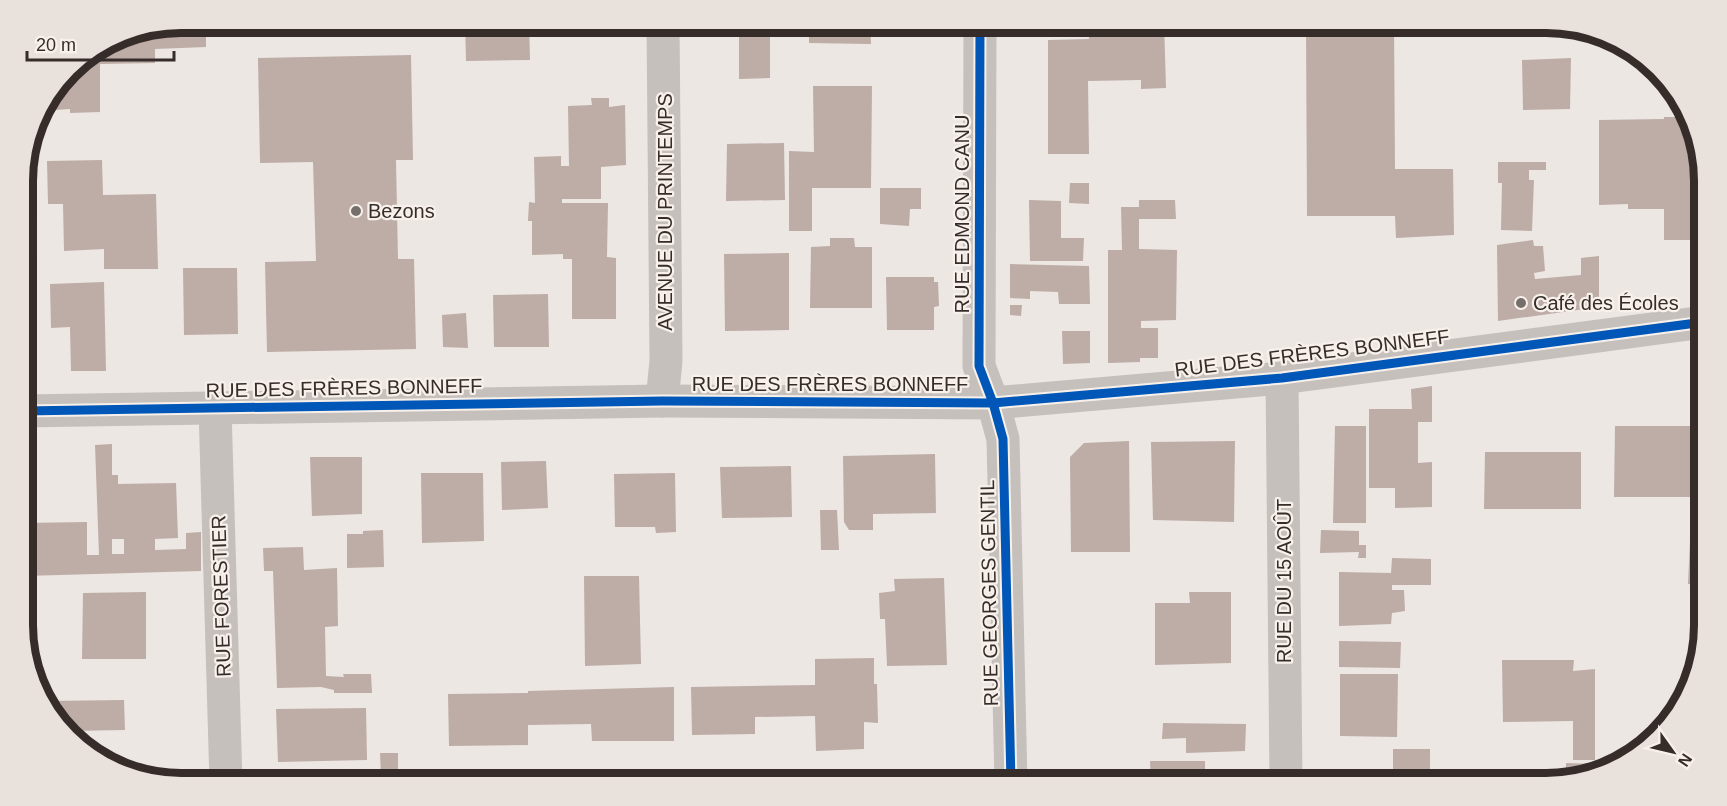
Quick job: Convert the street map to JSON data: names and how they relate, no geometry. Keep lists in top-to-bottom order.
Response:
{
  "streets": {
    "street": [
      "AVENUE DU PRINTEMPS",
      "RUE EDMOND CANU",
      "RUE DES FRÈRES BONNEFF",
      "RUE DU 15 AOÛT",
      "RUE GEORGES GENTIL",
      "RUE FORESTIER"
    ]
  },
  "crossings": [
    ["AVENUE DU PRINTEMPS", "RUE DES FRÈRES BONNEFF"],
    ["RUE EDMOND CANU", "RUE DES FRÈRES BONNEFF"],
    ["RUE EDMOND CANU", "RUE GEORGES GENTIL"],
    ["RUE DES FRÈRES BONNEFF", "RUE DU 15 AOÛT"],
    ["RUE DES FRÈRES BONNEFF", "RUE GEORGES GENTIL"],
    ["RUE DES FRÈRES BONNEFF", "RUE FORESTIER"]
  ],
  "places": ["Bezons", "Café des Écoles"],
  "scale_bar": "20 m",
  "north": "bottom right"
}
